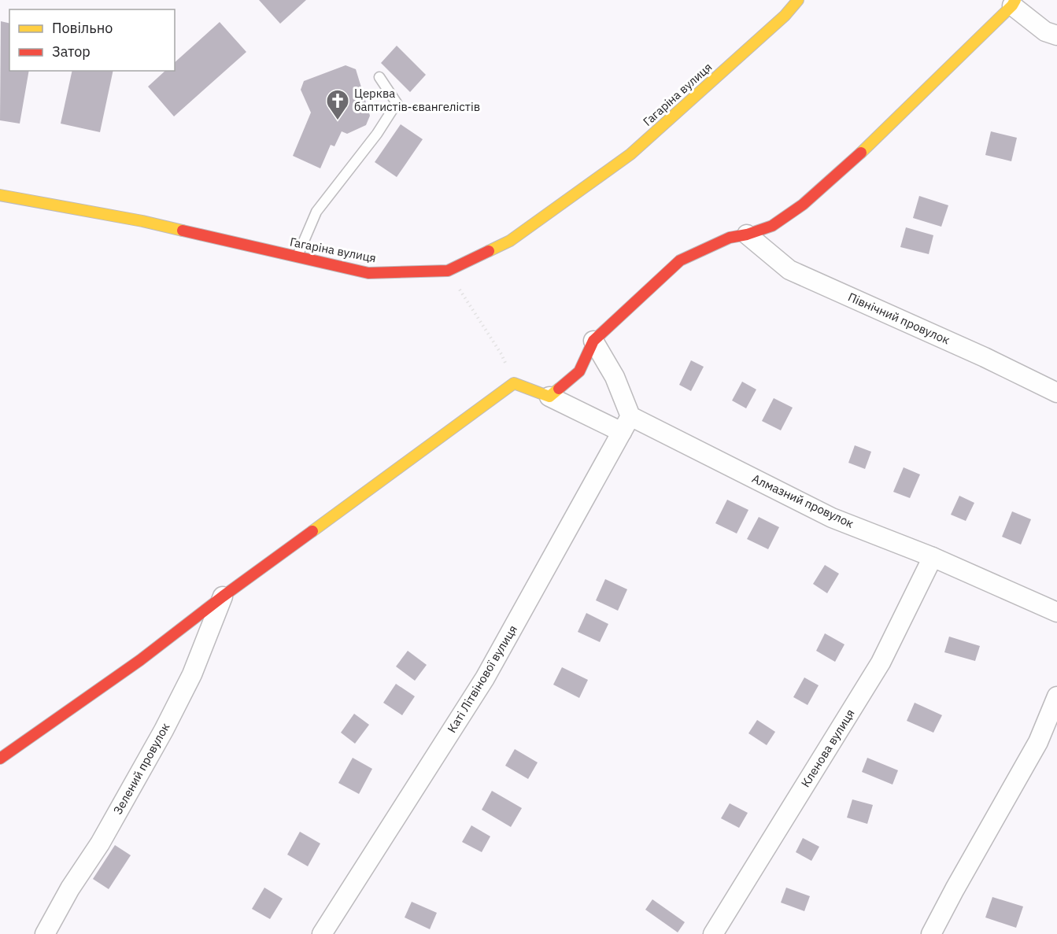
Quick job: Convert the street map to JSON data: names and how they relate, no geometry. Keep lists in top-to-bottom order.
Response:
{
  "streets": {
    "street": [
      "Гагаріна вулиця",
      "Північний провулок",
      "Алмазний провулок",
      "Каті Літвінової вулиця",
      "Кленова вулиця",
      "Зелений провулок"
    ]
  },
  "crossings": [
    ["Алмазний провулок", "Каті Літвінової вулиця"],
    ["Алмазний провулок", "Кленова вулиця"]
  ],
  "places": {
    "church": ["Церква баптистів-євангелістів"]
  },
  "legend": ["Повільно", "Затор"]
}
